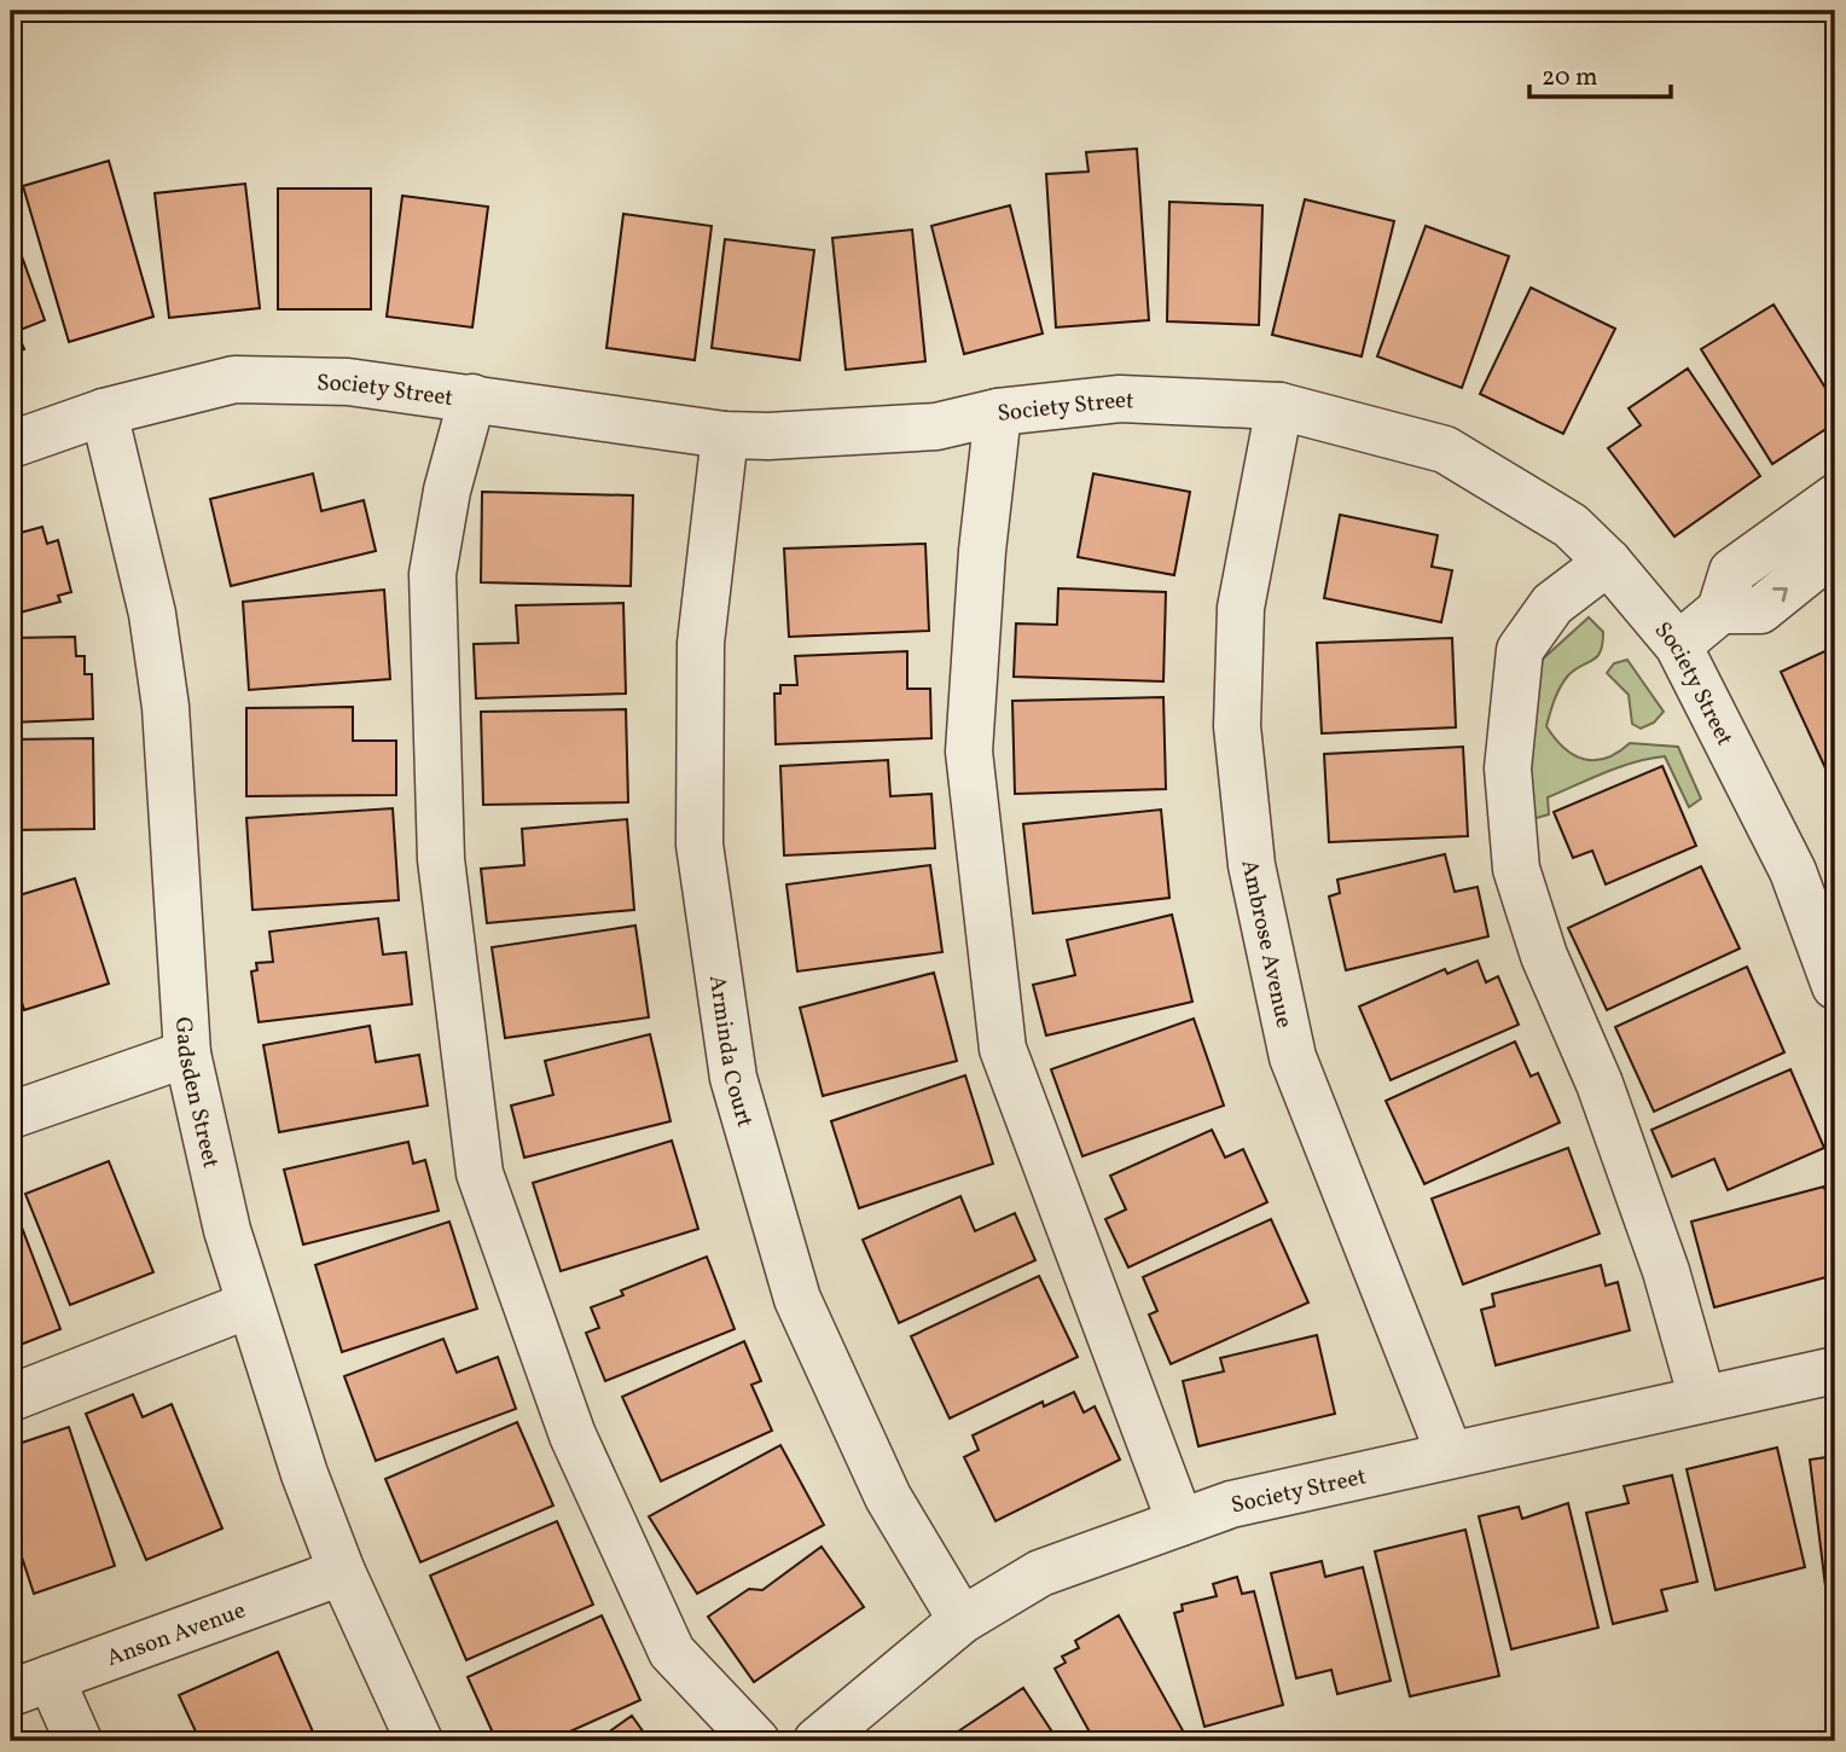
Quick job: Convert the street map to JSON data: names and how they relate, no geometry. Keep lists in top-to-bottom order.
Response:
{
  "streets": {
    "street": [
      "Society Street",
      "Ambrose Avenue",
      "Arminda Court",
      "Gadsden Street",
      "Anson Avenue"
    ]
  },
  "crossings": [
    ["Society Street", "Ambrose Avenue"],
    ["Society Street", "Arminda Court"],
    ["Society Street", "Gadsden Street"],
    ["Gadsden Street", "Anson Avenue"]
  ],
  "scale_bar": "20 m"
}
